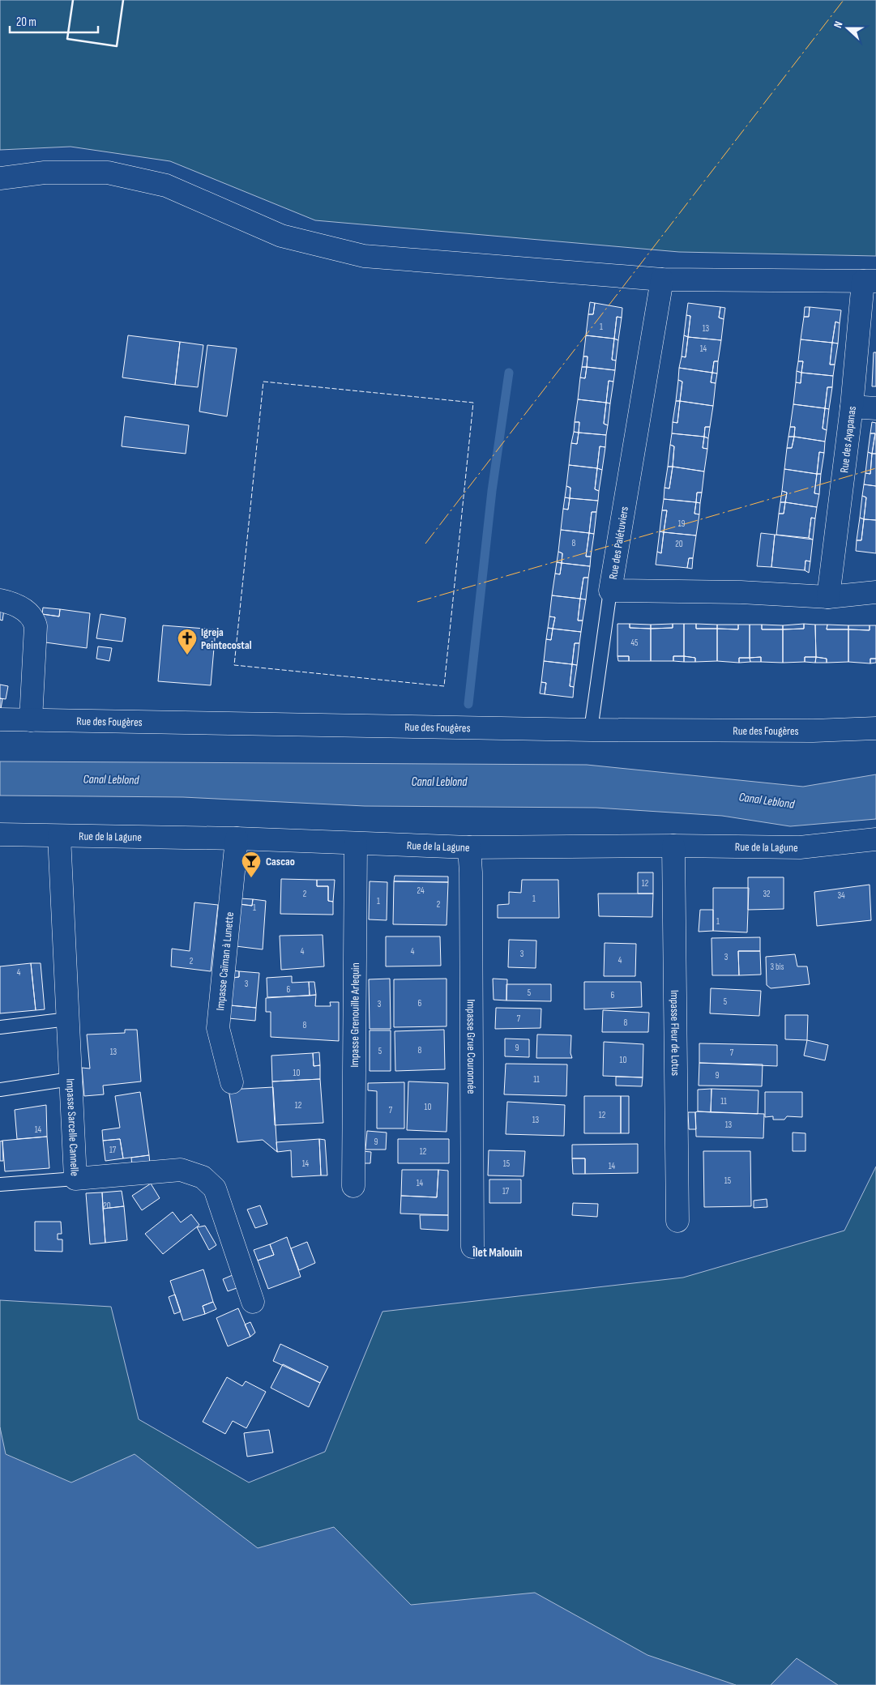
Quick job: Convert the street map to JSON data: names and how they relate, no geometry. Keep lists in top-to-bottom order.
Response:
{
  "streets": {
    "street": [
      "Rue des Ayapanas",
      "Rue des Palétuviers",
      "Rue des Fougères",
      "Rue de la Lagune",
      "Impasse Caïman à Lunette",
      "Impasse Grenouille Arlequin",
      "Impasse Fleur de Lotus",
      "Impasse Grue Couronnée",
      "Impasse Sarcelle Cannelle"
    ]
  },
  "crossings": [
    ["Rue des Ayapanas", "Rue des Palétuviers"],
    ["Rue de la Lagune", "Impasse Caïman à Lunette"],
    ["Rue de la Lagune", "Impasse Grenouille Arlequin"],
    ["Rue de la Lagune", "Impasse Fleur de Lotus"],
    ["Rue de la Lagune", "Impasse Grue Couronnée"],
    ["Rue de la Lagune", "Impasse Sarcelle Cannelle"]
  ],
  "districts": ["Îlet Malouin"],
  "water": ["Canal Leblond"],
  "places": {
    "church": ["Igreja Peintecostal"],
    "bar": ["Cascao"]
  },
  "house_numbers": [
    "1",
    "13",
    "14",
    "19",
    "8",
    "20",
    "45",
    "12",
    "24",
    "2",
    "32",
    "34",
    "1",
    "1",
    "2",
    "1",
    "1",
    "4",
    "4",
    "3",
    "3",
    "4",
    "2",
    "3 bis",
    "4",
    "3",
    "6",
    "5",
    "6",
    "5",
    "6",
    "3",
    "7",
    "8",
    "8",
    "9",
    "8",
    "5",
    "13",
    "7",
    "10",
    "10",
    "9",
    "11",
    "11",
    "12",
    "10",
    "7",
    "12",
    "13",
    "13",
    "14",
    "9",
    "17",
    "12",
    "14",
    "15",
    "14",
    "15",
    "14",
    "17",
    "20"
  ],
  "scale_bar": "20 m",
  "north": "left"
}
